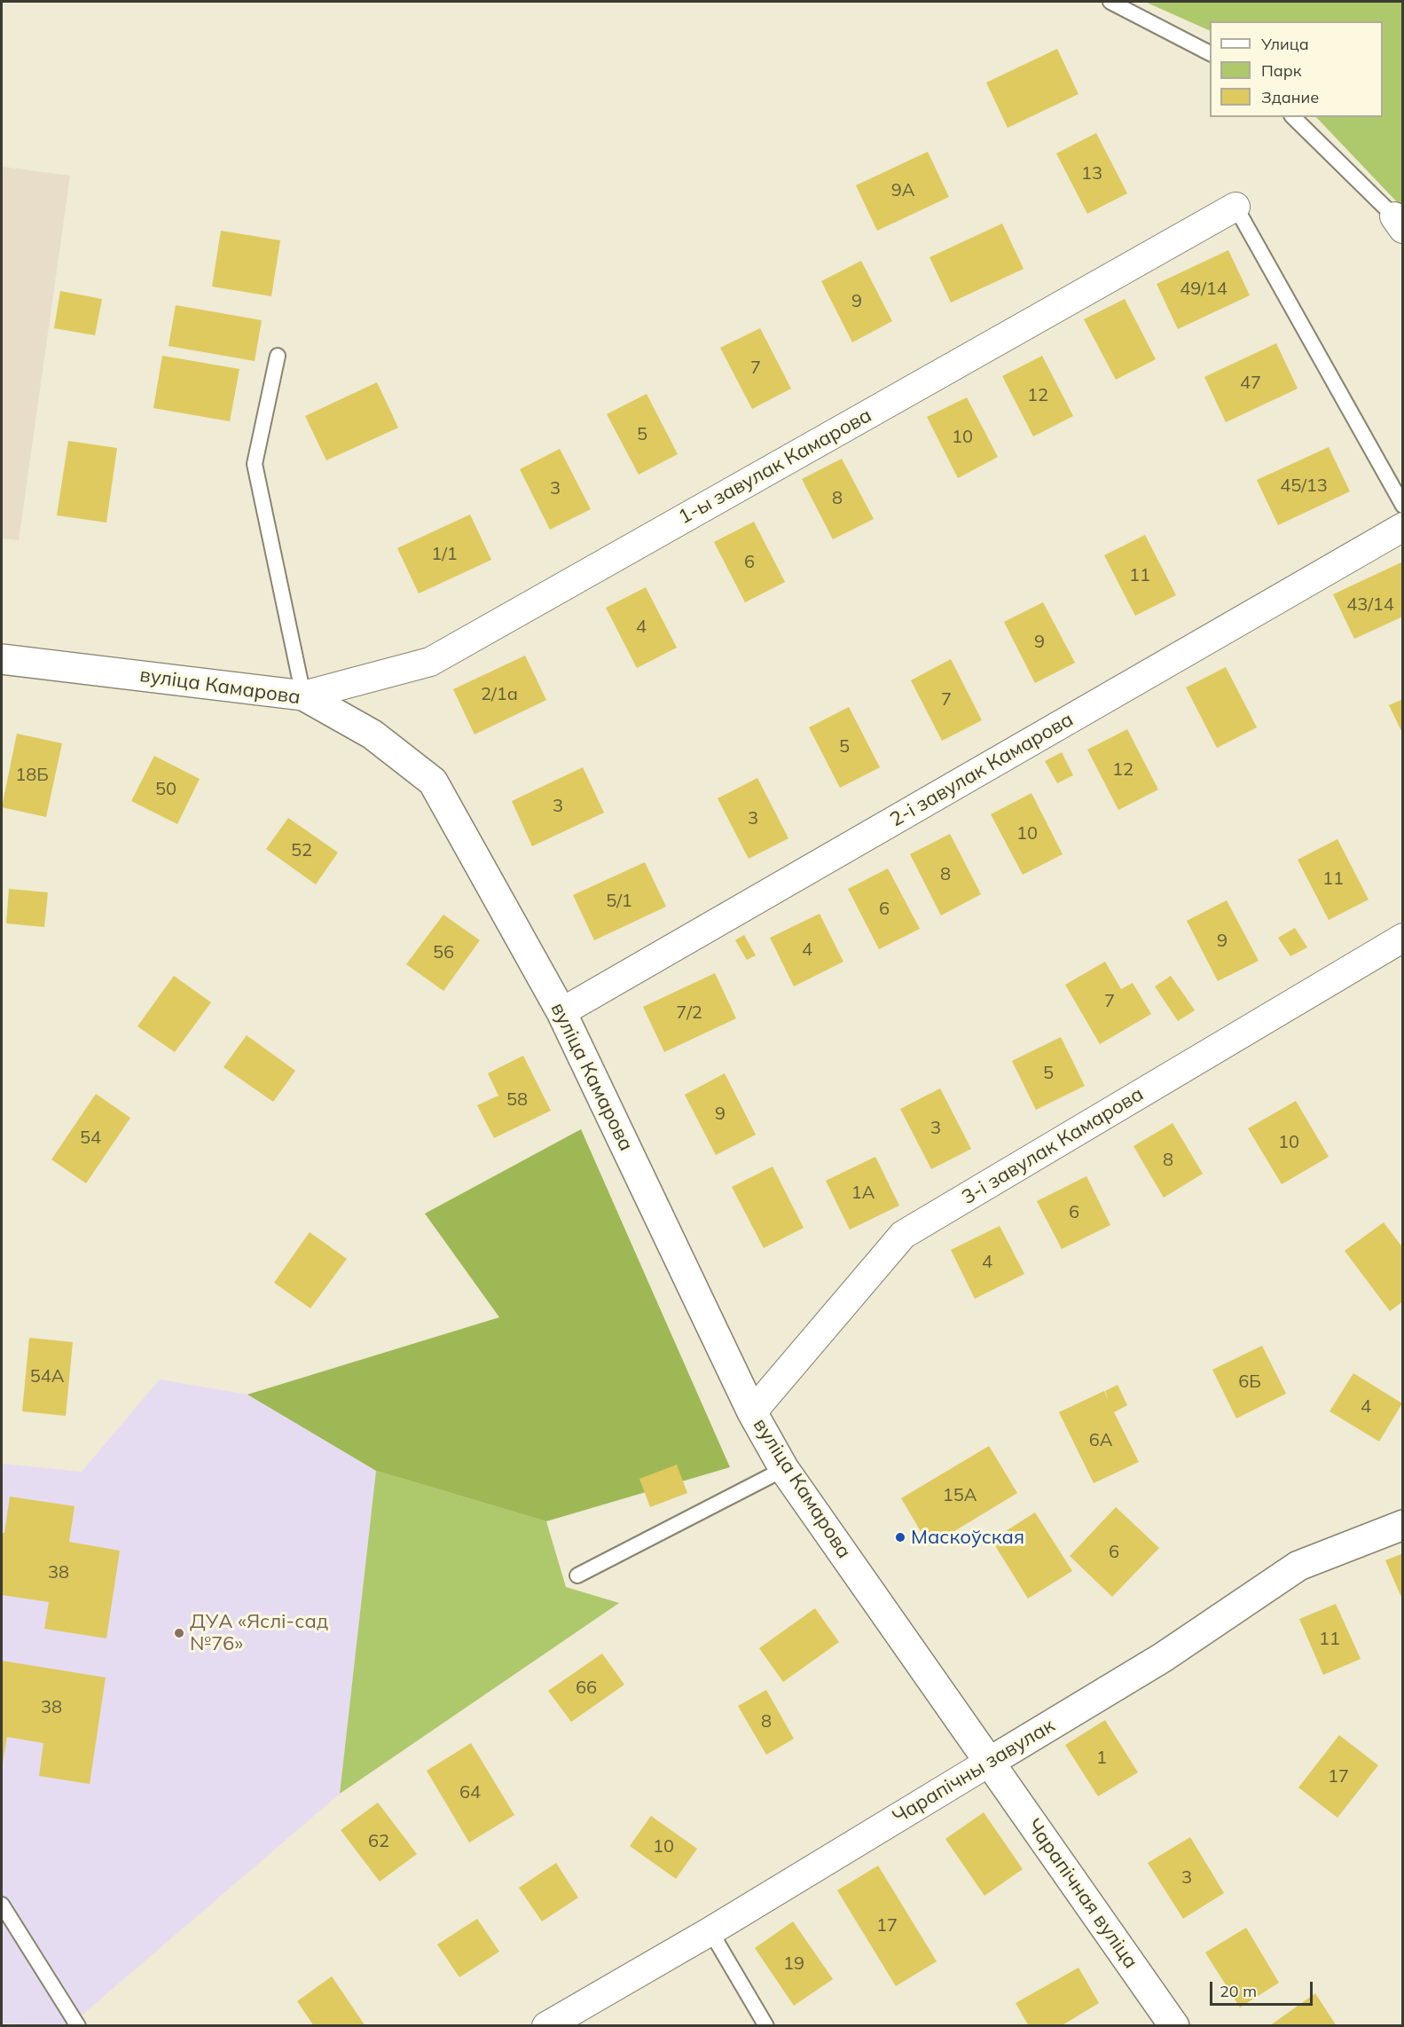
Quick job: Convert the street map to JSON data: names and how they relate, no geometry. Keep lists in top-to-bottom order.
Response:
{
  "streets": {
    "street": [
      "1-ы завулак Камарова",
      "вуліца Камарова",
      "2-і завулак Камарова",
      "3-і завулак Камарова",
      "Чарапічны завулак",
      "Чарапічная вуліца"
    ]
  },
  "crossings": [
    ["1-ы завулак Камарова", "вуліца Камарова"],
    ["вуліца Камарова", "2-і завулак Камарова"],
    ["вуліца Камарова", "3-і завулак Камарова"],
    ["вуліца Камарова", "Чарапічны завулак"],
    ["вуліца Камарова", "Чарапічная вуліца"],
    ["Чарапічны завулак", "Чарапічная вуліца"]
  ],
  "places": ["Маскоўская", "ДУА «Яслі-сад №76»"],
  "house_numbers": [
    "13",
    "9А",
    "49/14",
    "9",
    "7",
    "47",
    "12",
    "5",
    "10",
    "45/13",
    "3",
    "8",
    "1/1",
    "6",
    "11",
    "43/14",
    "4",
    "9",
    "2/1а",
    "7",
    "5",
    "12",
    "18Б",
    "50",
    "3",
    "3",
    "10",
    "52",
    "8",
    "11",
    "5/1",
    "6",
    "9",
    "4",
    "56",
    "7",
    "7/2",
    "5",
    "58",
    "9",
    "3",
    "54",
    "10",
    "8",
    "1А",
    "6",
    "4",
    "54А",
    "6Б",
    "4",
    "6А",
    "15А",
    "6",
    "38",
    "11",
    "66",
    "38",
    "8",
    "1",
    "17",
    "64",
    "62",
    "10",
    "3",
    "17",
    "19"
  ],
  "legend": ["Улица", "Парк", "Здание"],
  "scale_bar": "20 m"
}
